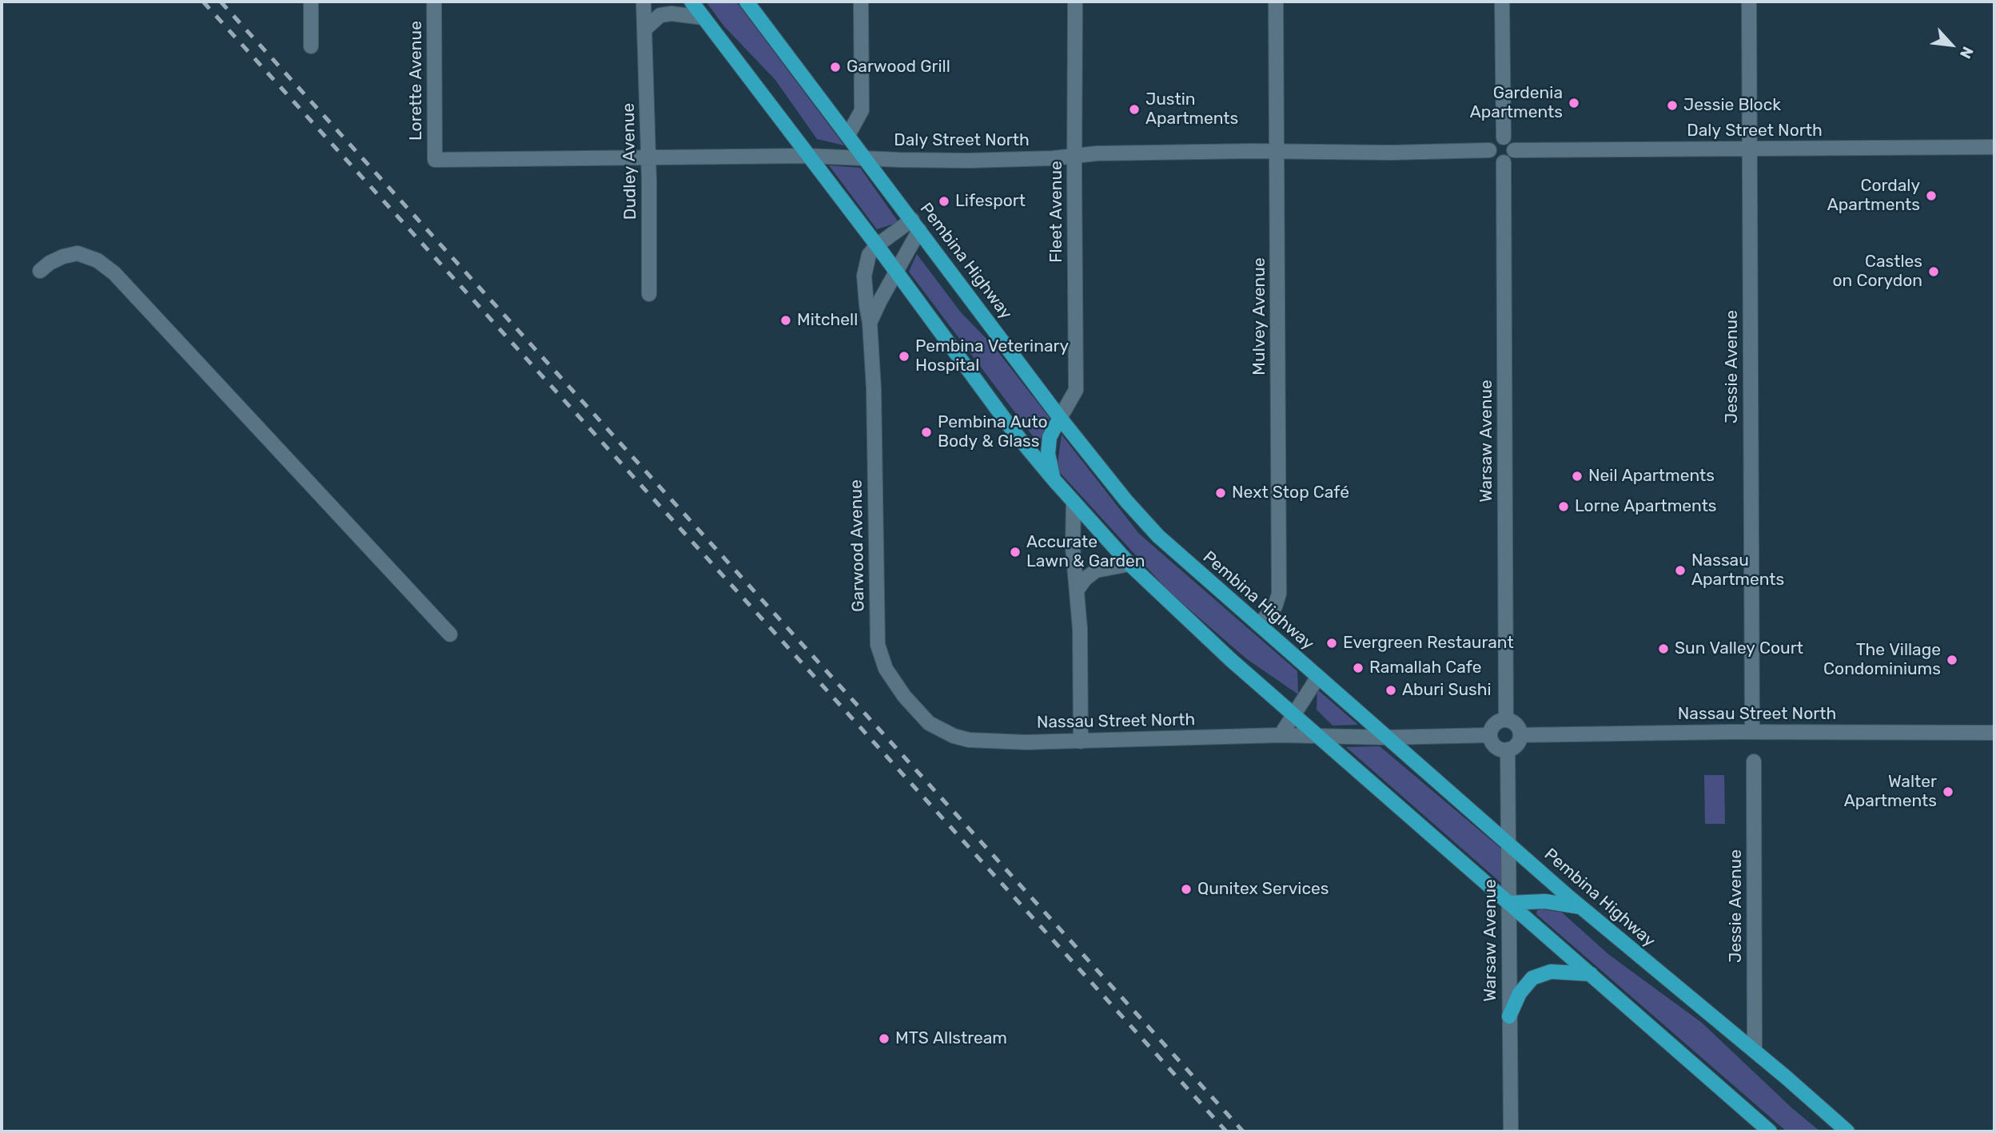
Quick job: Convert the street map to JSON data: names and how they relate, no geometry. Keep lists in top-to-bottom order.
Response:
{
  "streets": {
    "main road": ["Pembina Highway"],
    "street": [
      "Lorette Avenue",
      "Daly Street North",
      "Dudley Avenue",
      "Fleet Avenue",
      "Mulvey Avenue",
      "Jessie Avenue",
      "Warsaw Avenue",
      "Garwood Avenue",
      "Nassau Street North"
    ]
  },
  "crossings": [
    ["Lorette Avenue", "Daly Street North"],
    ["Daly Street North", "Dudley Avenue"],
    ["Daly Street North", "Fleet Avenue"],
    ["Daly Street North", "Pembina Highway"],
    ["Daly Street North", "Mulvey Avenue"],
    ["Daly Street North", "Jessie Avenue"],
    ["Daly Street North", "Warsaw Avenue"],
    ["Fleet Avenue", "Pembina Highway"],
    ["Pembina Highway", "Mulvey Avenue"],
    ["Pembina Highway", "Jessie Avenue"],
    ["Pembina Highway", "Warsaw Avenue"],
    ["Pembina Highway", "Garwood Avenue"],
    ["Pembina Highway", "Nassau Street North"],
    ["Jessie Avenue", "Nassau Street North"],
    ["Warsaw Avenue", "Nassau Street North"],
    ["Garwood Avenue", "Nassau Street North"]
  ],
  "places": [
    "Garwood Grill",
    "Gardenia Apartments",
    "Jessie Block",
    "Justin Apartments",
    "Cordaly Apartments",
    "Lifesport",
    "Castles on Corydon",
    "Mitchell",
    "Pembina Veterinary Hospital",
    "Pembina Auto Body & Glass",
    "Neil Apartments",
    "Next Stop Café",
    "Lorne Apartments",
    "Accurate Lawn & Garden",
    "Nassau Apartments",
    "Evergreen Restaurant",
    "Sun Valley Court",
    "The Village Condominiums",
    "Ramallah Cafe",
    "Aburi Sushi",
    "Walter Apartments",
    "Qunitex Services",
    "MTS Allstream"
  ],
  "north": "bottom right"
}
